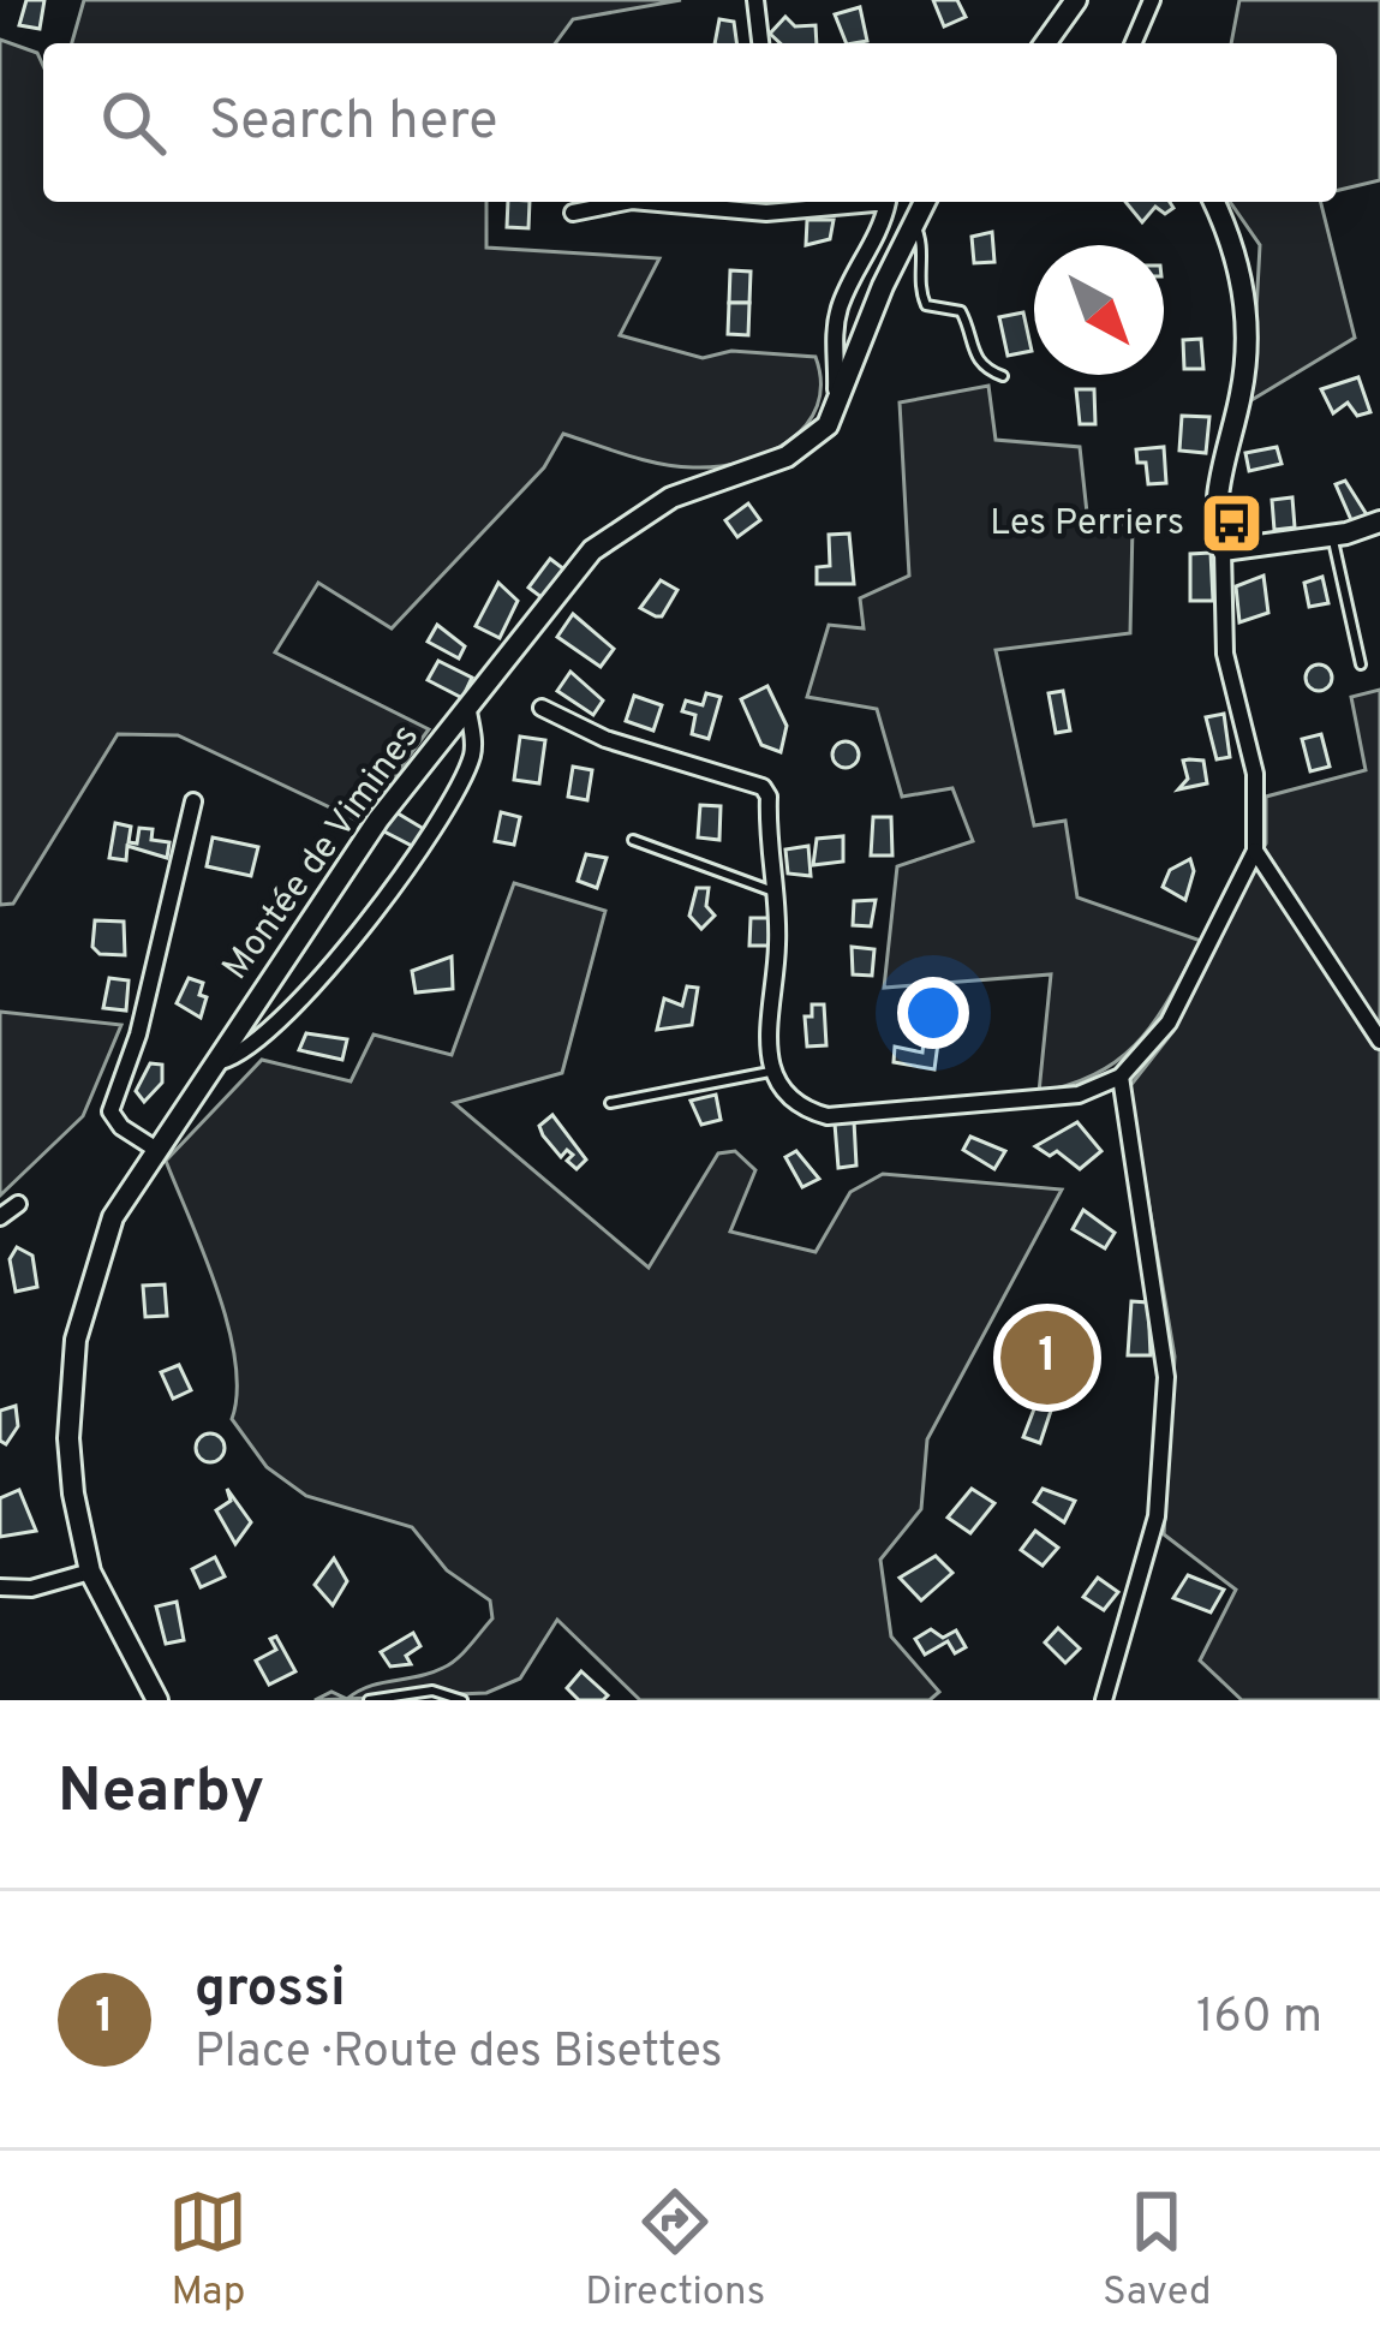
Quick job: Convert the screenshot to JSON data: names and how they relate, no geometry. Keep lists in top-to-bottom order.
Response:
{
  "streets": {
    "street": ["Montée de Vimines"]
  },
  "places": {
    "bus stop": ["Les Perriers"]
  },
  "north": "bottom right",
  "page": {
    "search": "Search here",
    "pins": "1",
    "heading": "Nearby",
    "list": [
      {
        "mark": "1",
        "name": "grossi",
        "note": "Place · Route des Bisettes",
        "value": "160 m"
      }
    ],
    "nav": ["Map", "Directions", "Saved"]
  }
}
